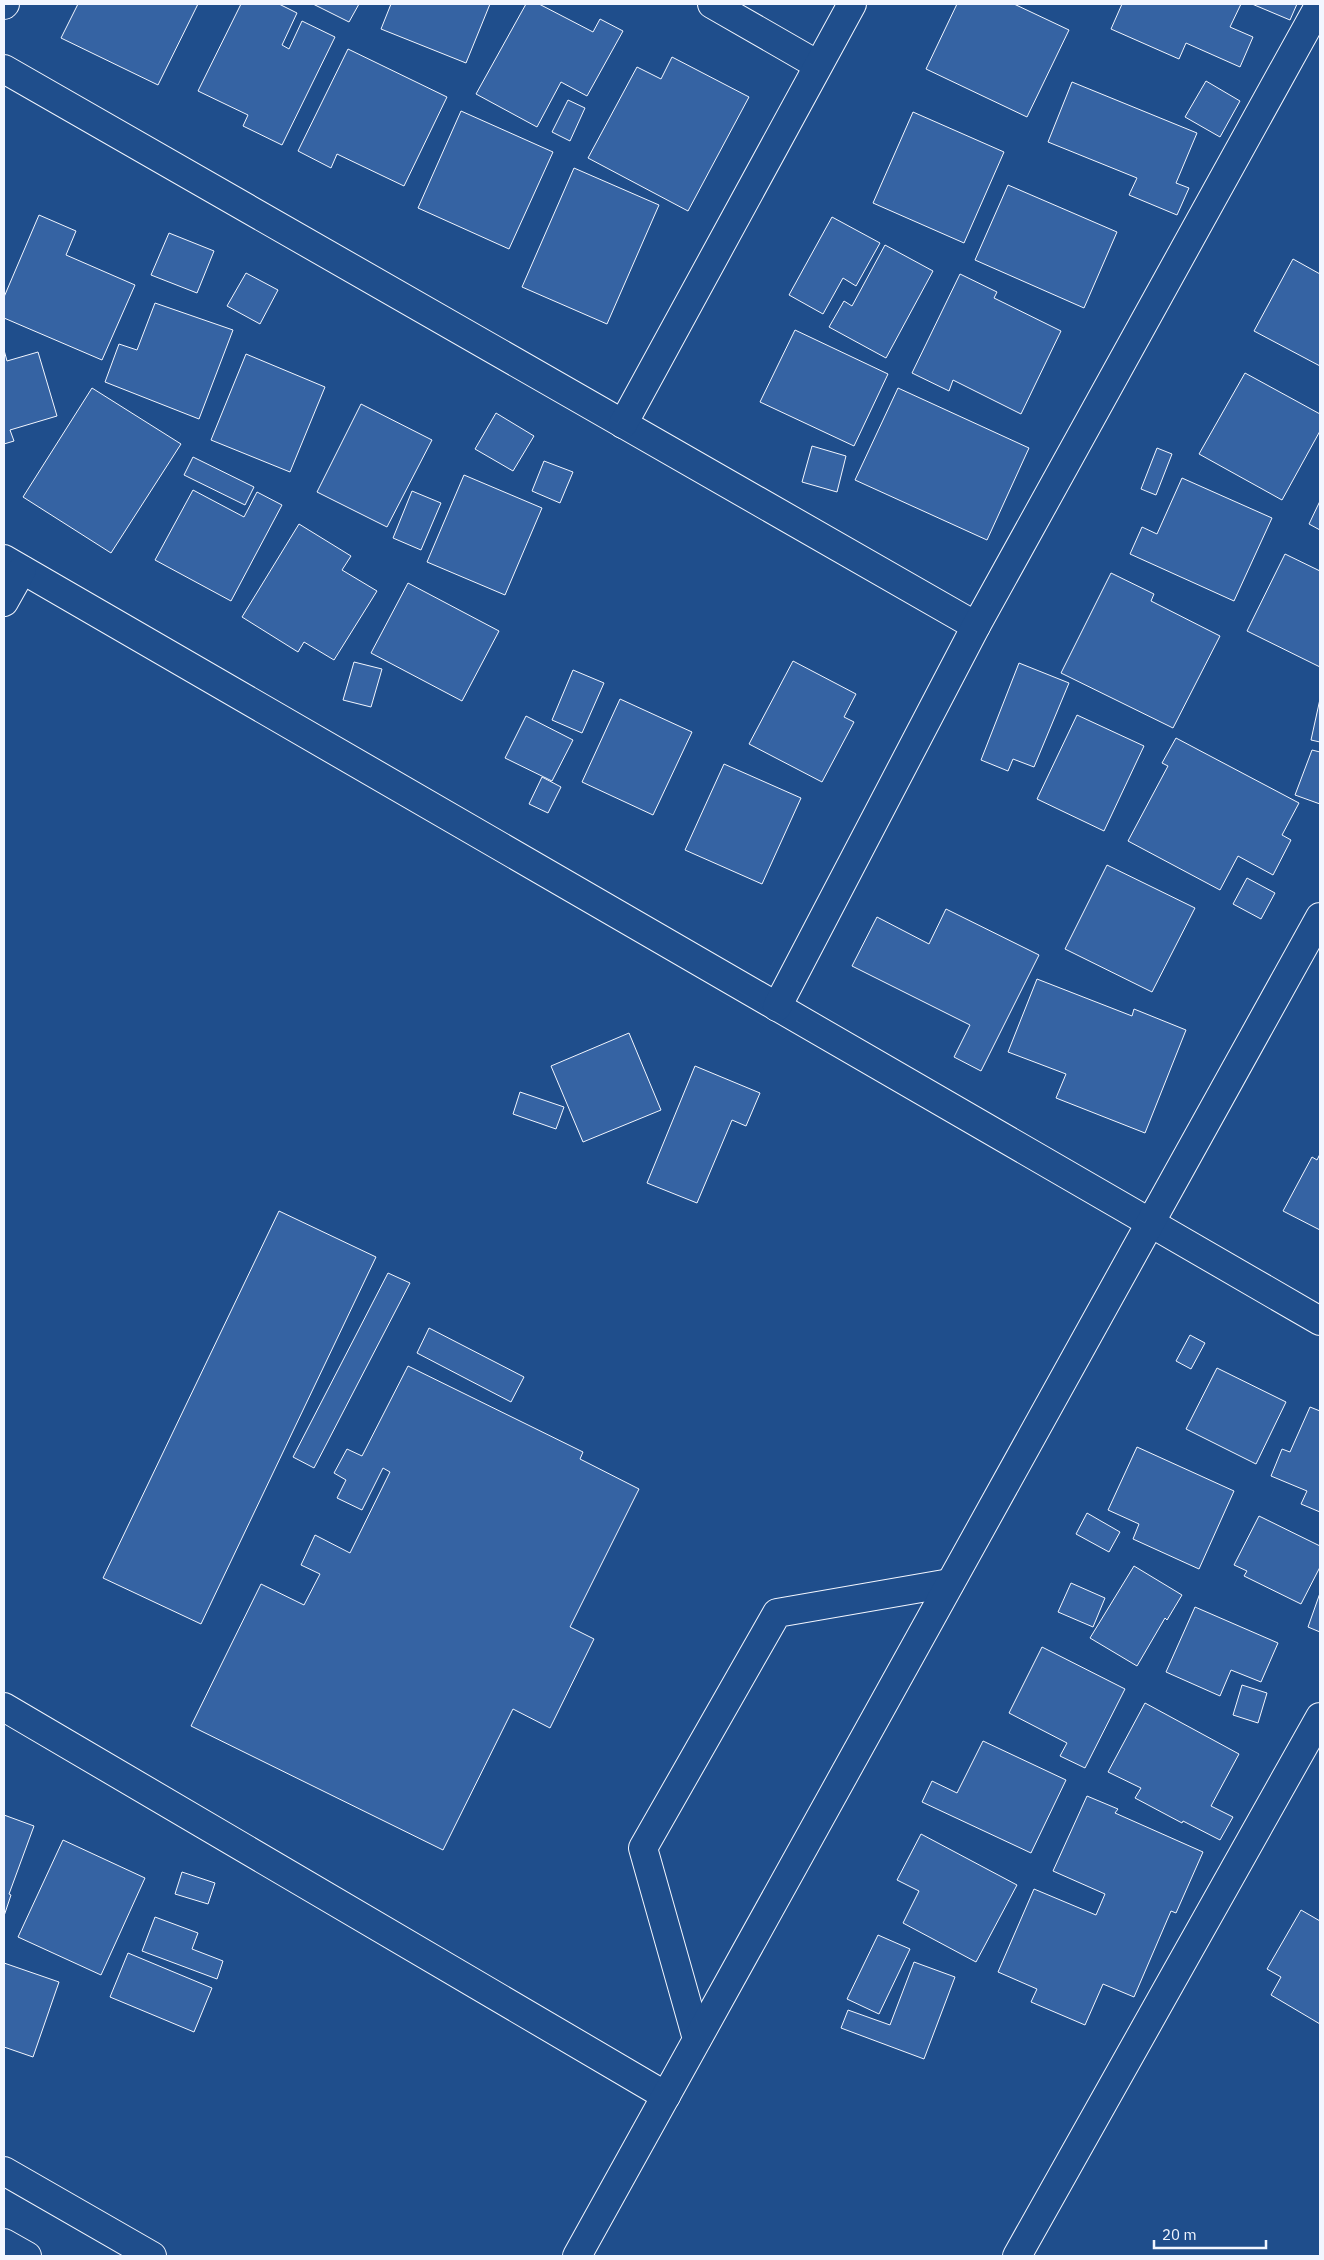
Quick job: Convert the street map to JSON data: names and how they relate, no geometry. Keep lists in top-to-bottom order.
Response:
{
  "scale_bar": "20 m"
}
